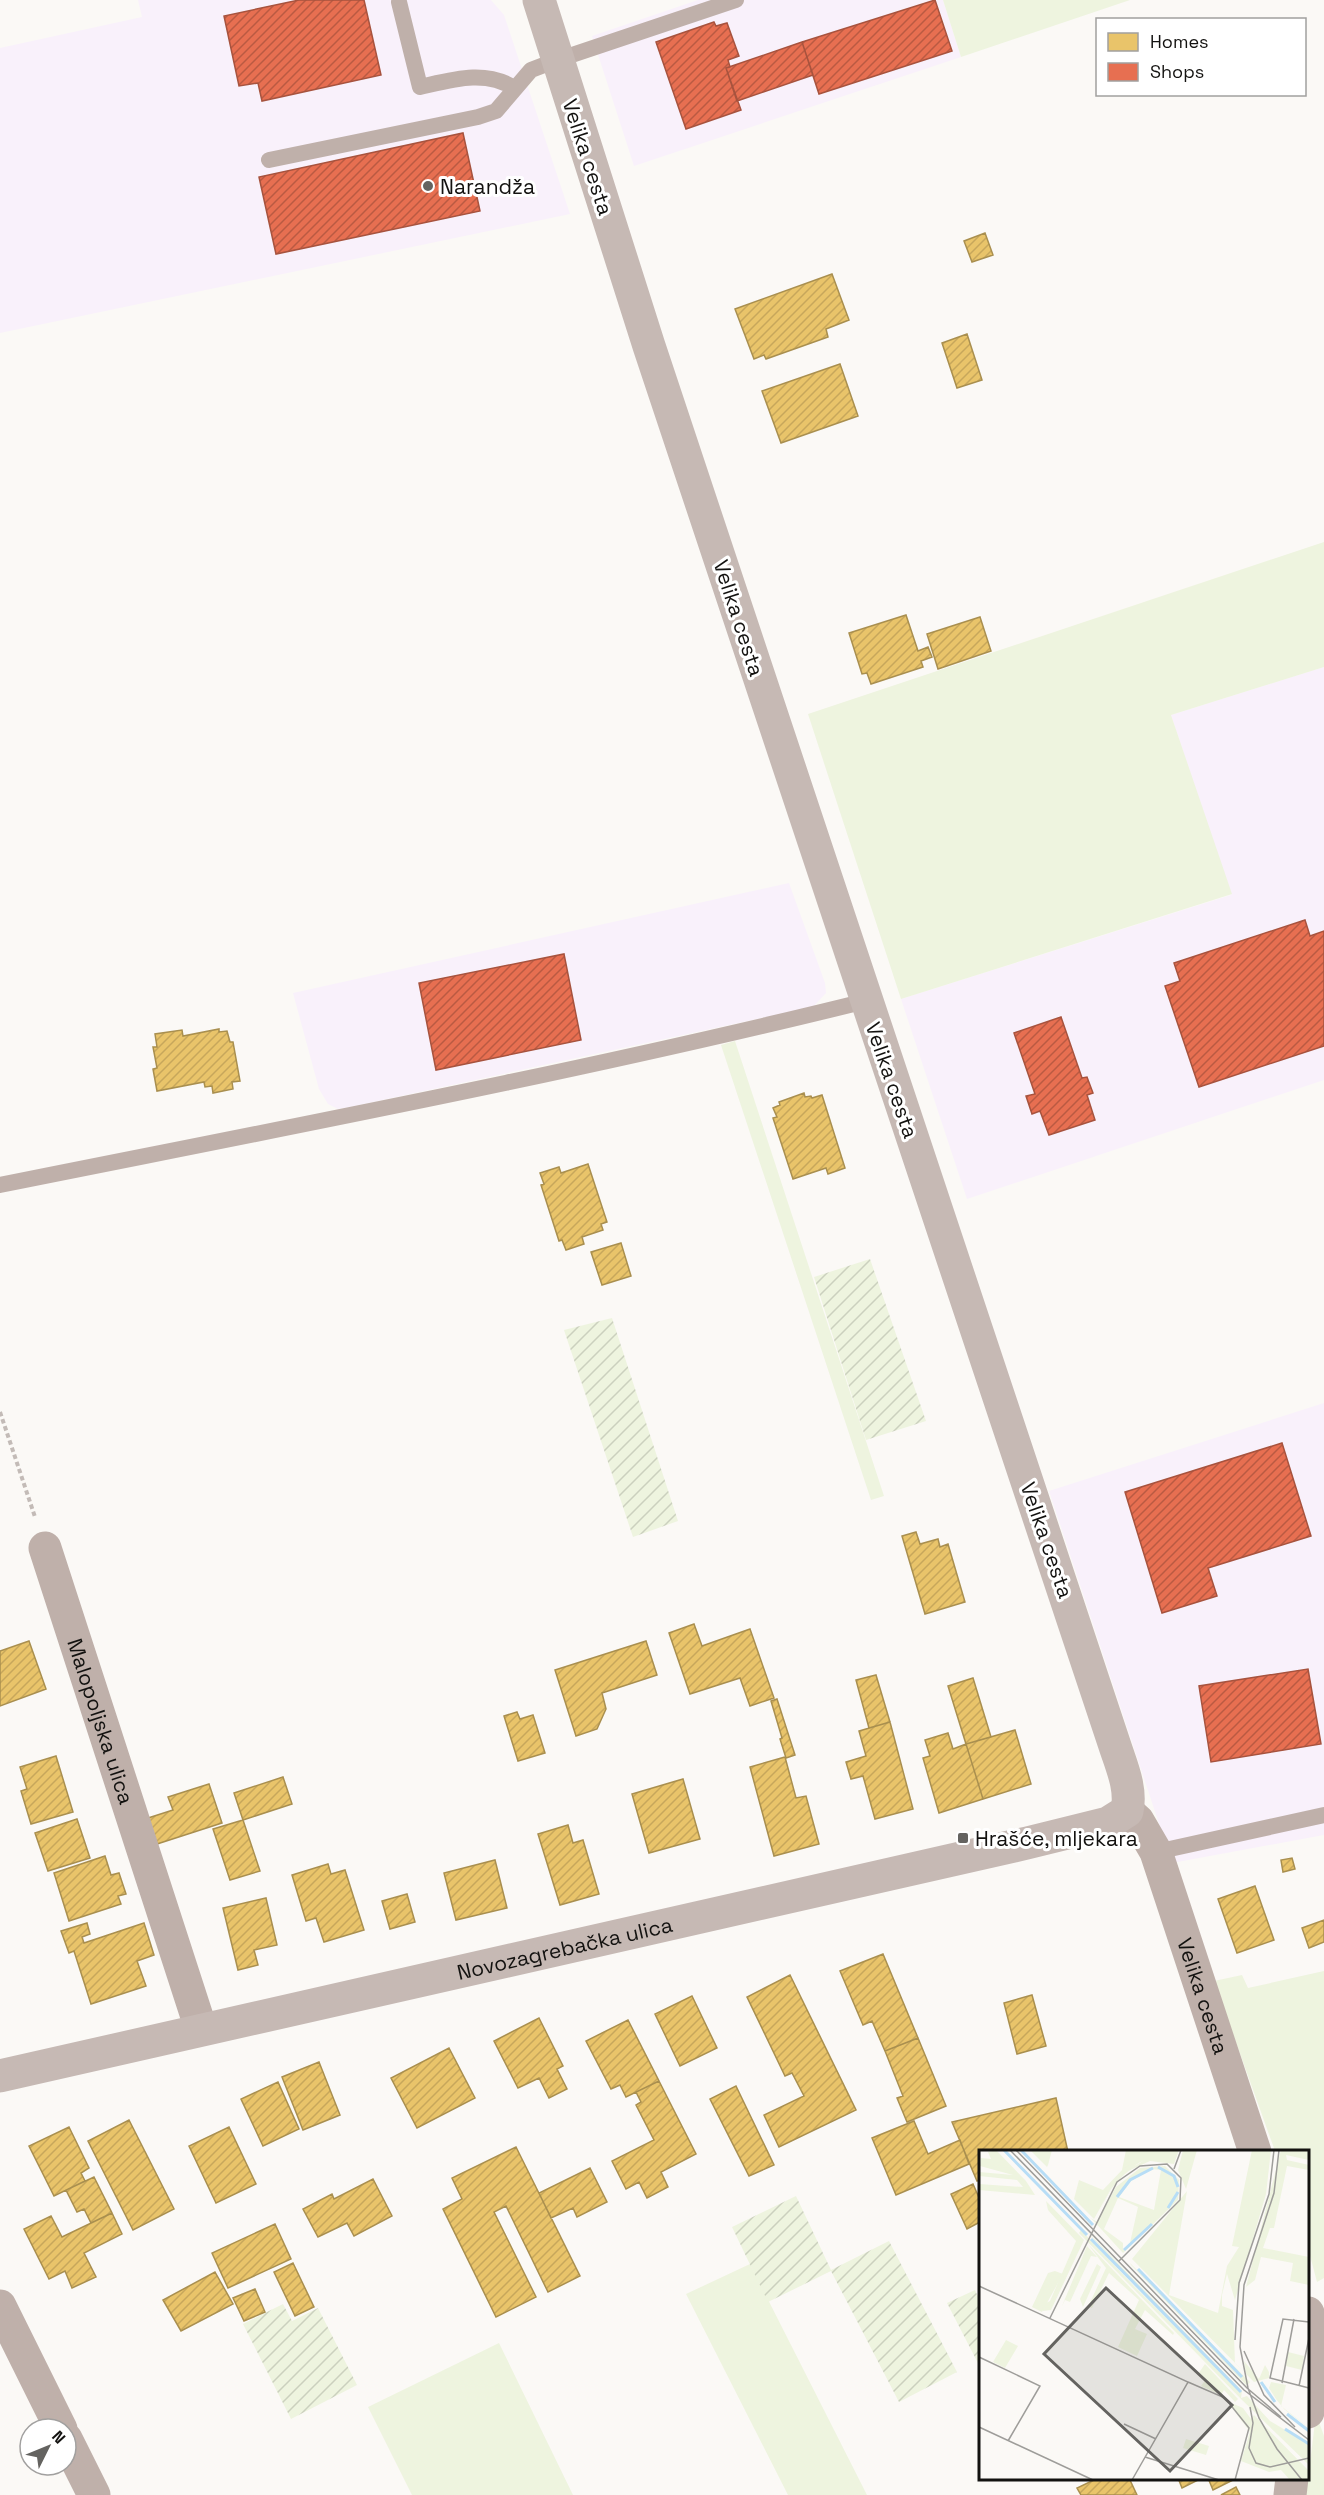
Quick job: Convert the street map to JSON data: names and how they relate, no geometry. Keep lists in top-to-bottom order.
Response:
{
  "streets": {
    "main road": ["Velika cesta", "Novozagrebačka ulica"],
    "street": ["Malopoljska ulica"]
  },
  "crossings": [
    ["Velika cesta", "Novozagrebačka ulica"],
    ["Malopoljska ulica", "Novozagrebačka ulica"]
  ],
  "places": {
    "other": ["Narandža"],
    "transit": ["Hrašće, mljekara"]
  },
  "legend": ["Homes", "Shops"],
  "north": "top right"
}
